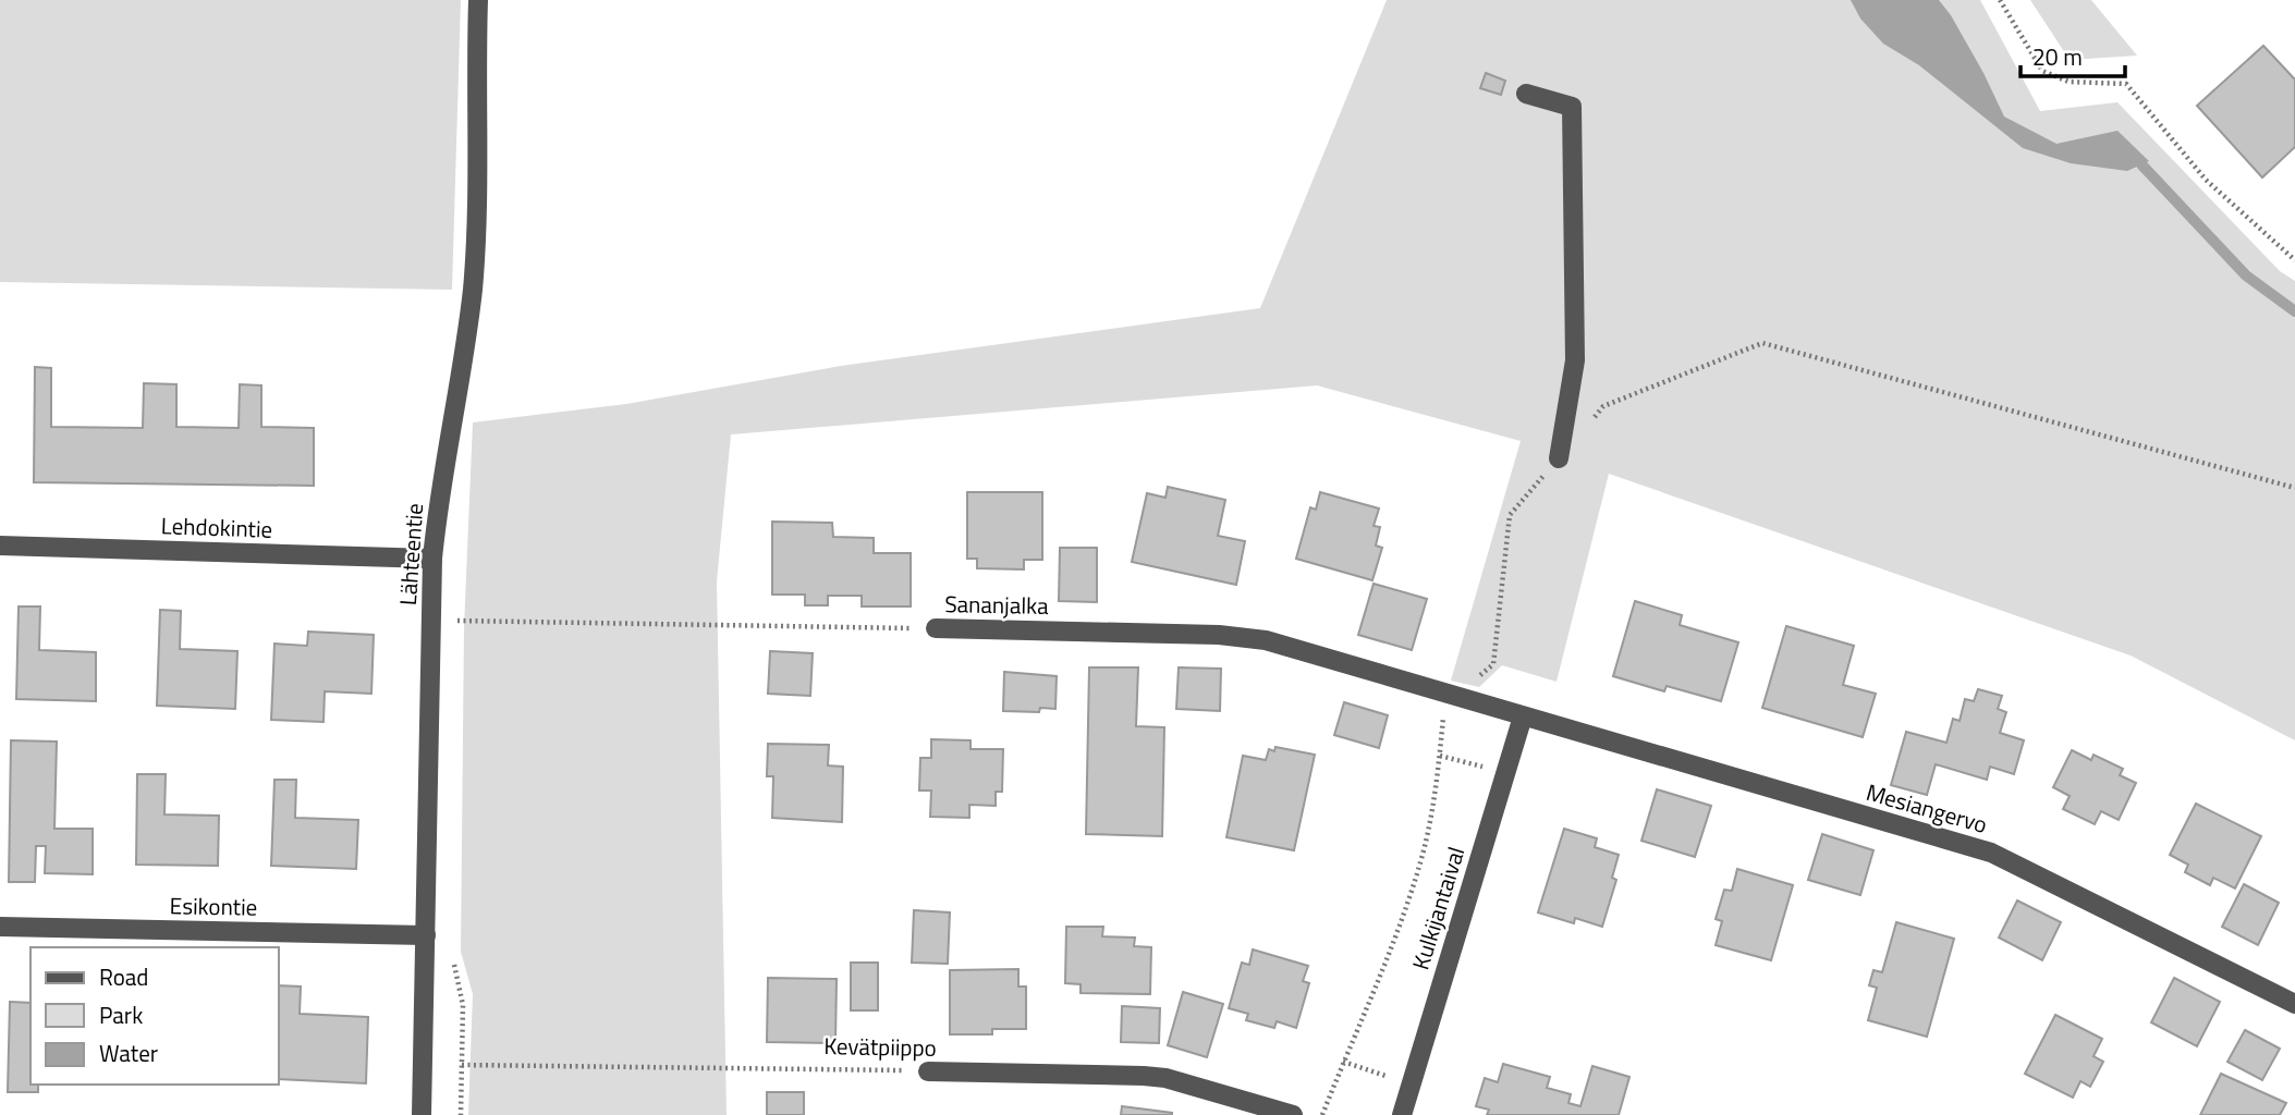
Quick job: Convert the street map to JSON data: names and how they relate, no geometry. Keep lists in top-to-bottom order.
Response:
{
  "streets": {
    "street": [
      "Lehdokintie",
      "Lähteentie",
      "Sananjalka",
      "Mesiangervo",
      "Esikontie",
      "Kulkijantaival",
      "Kevätpiippo"
    ]
  },
  "crossings": [
    ["Lehdokintie", "Lähteentie"],
    ["Lähteentie", "Esikontie"],
    ["Sananjalka", "Mesiangervo"],
    ["Sananjalka", "Kulkijantaival"],
    ["Mesiangervo", "Kulkijantaival"]
  ],
  "legend": ["Road", "Park", "Water"],
  "scale_bar": "20 m"
}
